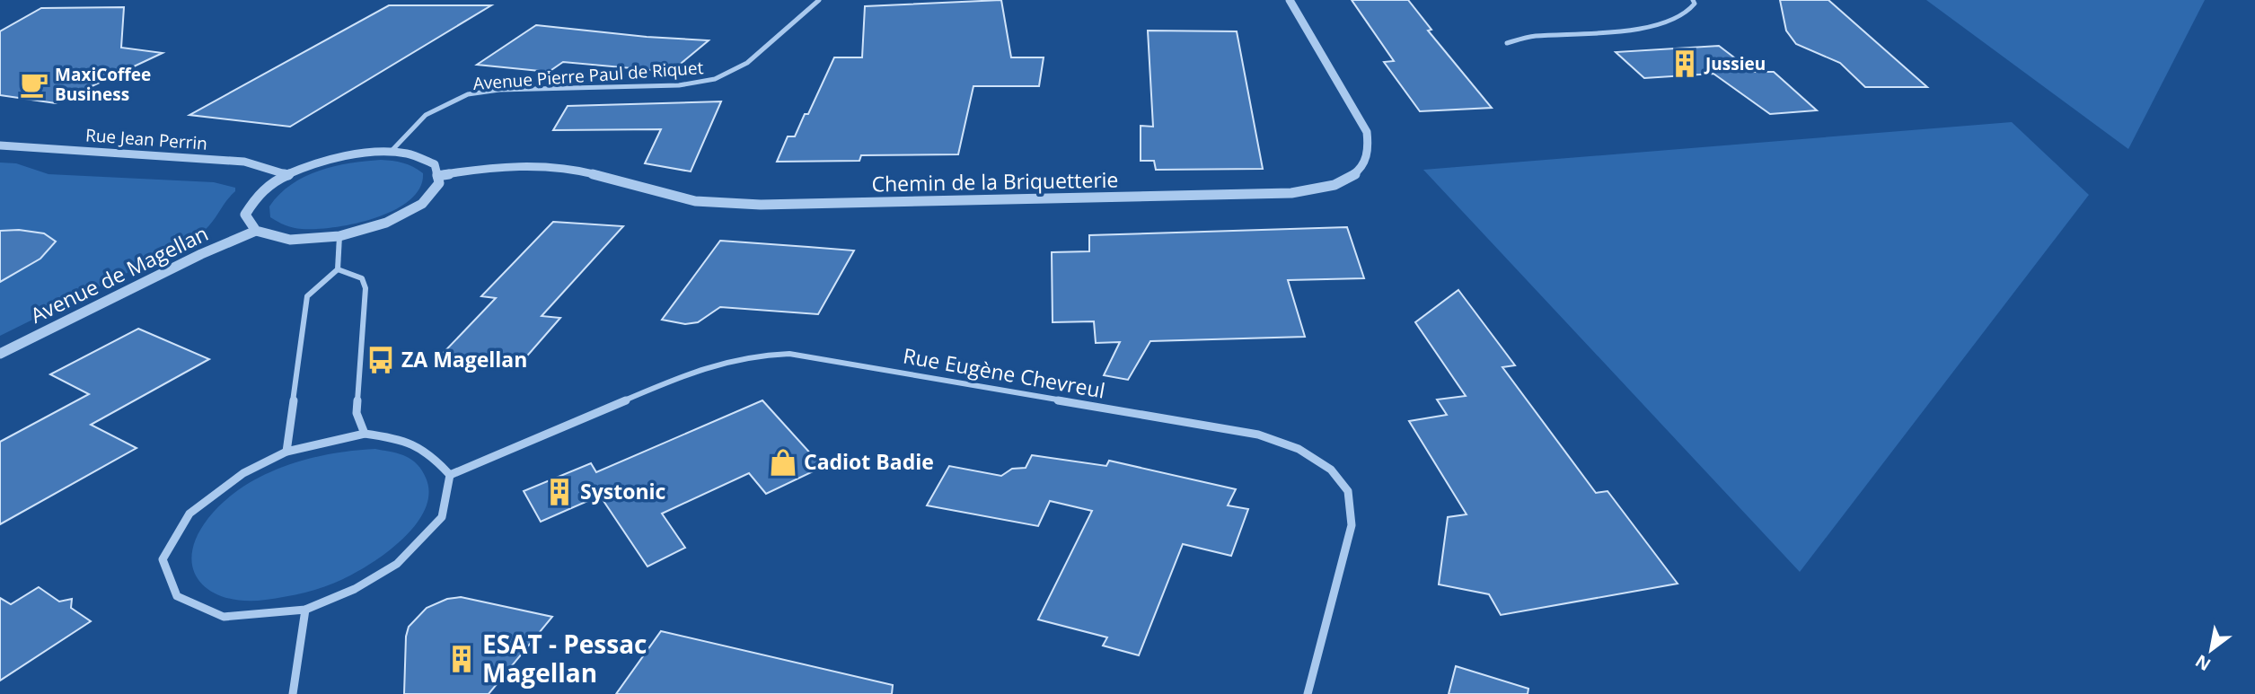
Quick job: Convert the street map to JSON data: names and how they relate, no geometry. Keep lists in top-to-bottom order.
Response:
{
  "streets": {
    "street": [
      "Avenue Pierre Paul de Riquet",
      "Rue Jean Perrin",
      "Chemin de la Briquetterie",
      "Avenue de Magellan",
      "Rue Eugène Chevreul"
    ]
  },
  "places": {
    "building": ["Jussieu", "Systonic", "ESAT - Pessac Magellan"],
    "cafe": ["MaxiCoffee Business"],
    "bus stop": ["ZA Magellan"],
    "shop": ["Cadiot Badie"]
  },
  "north": "bottom left"
}
